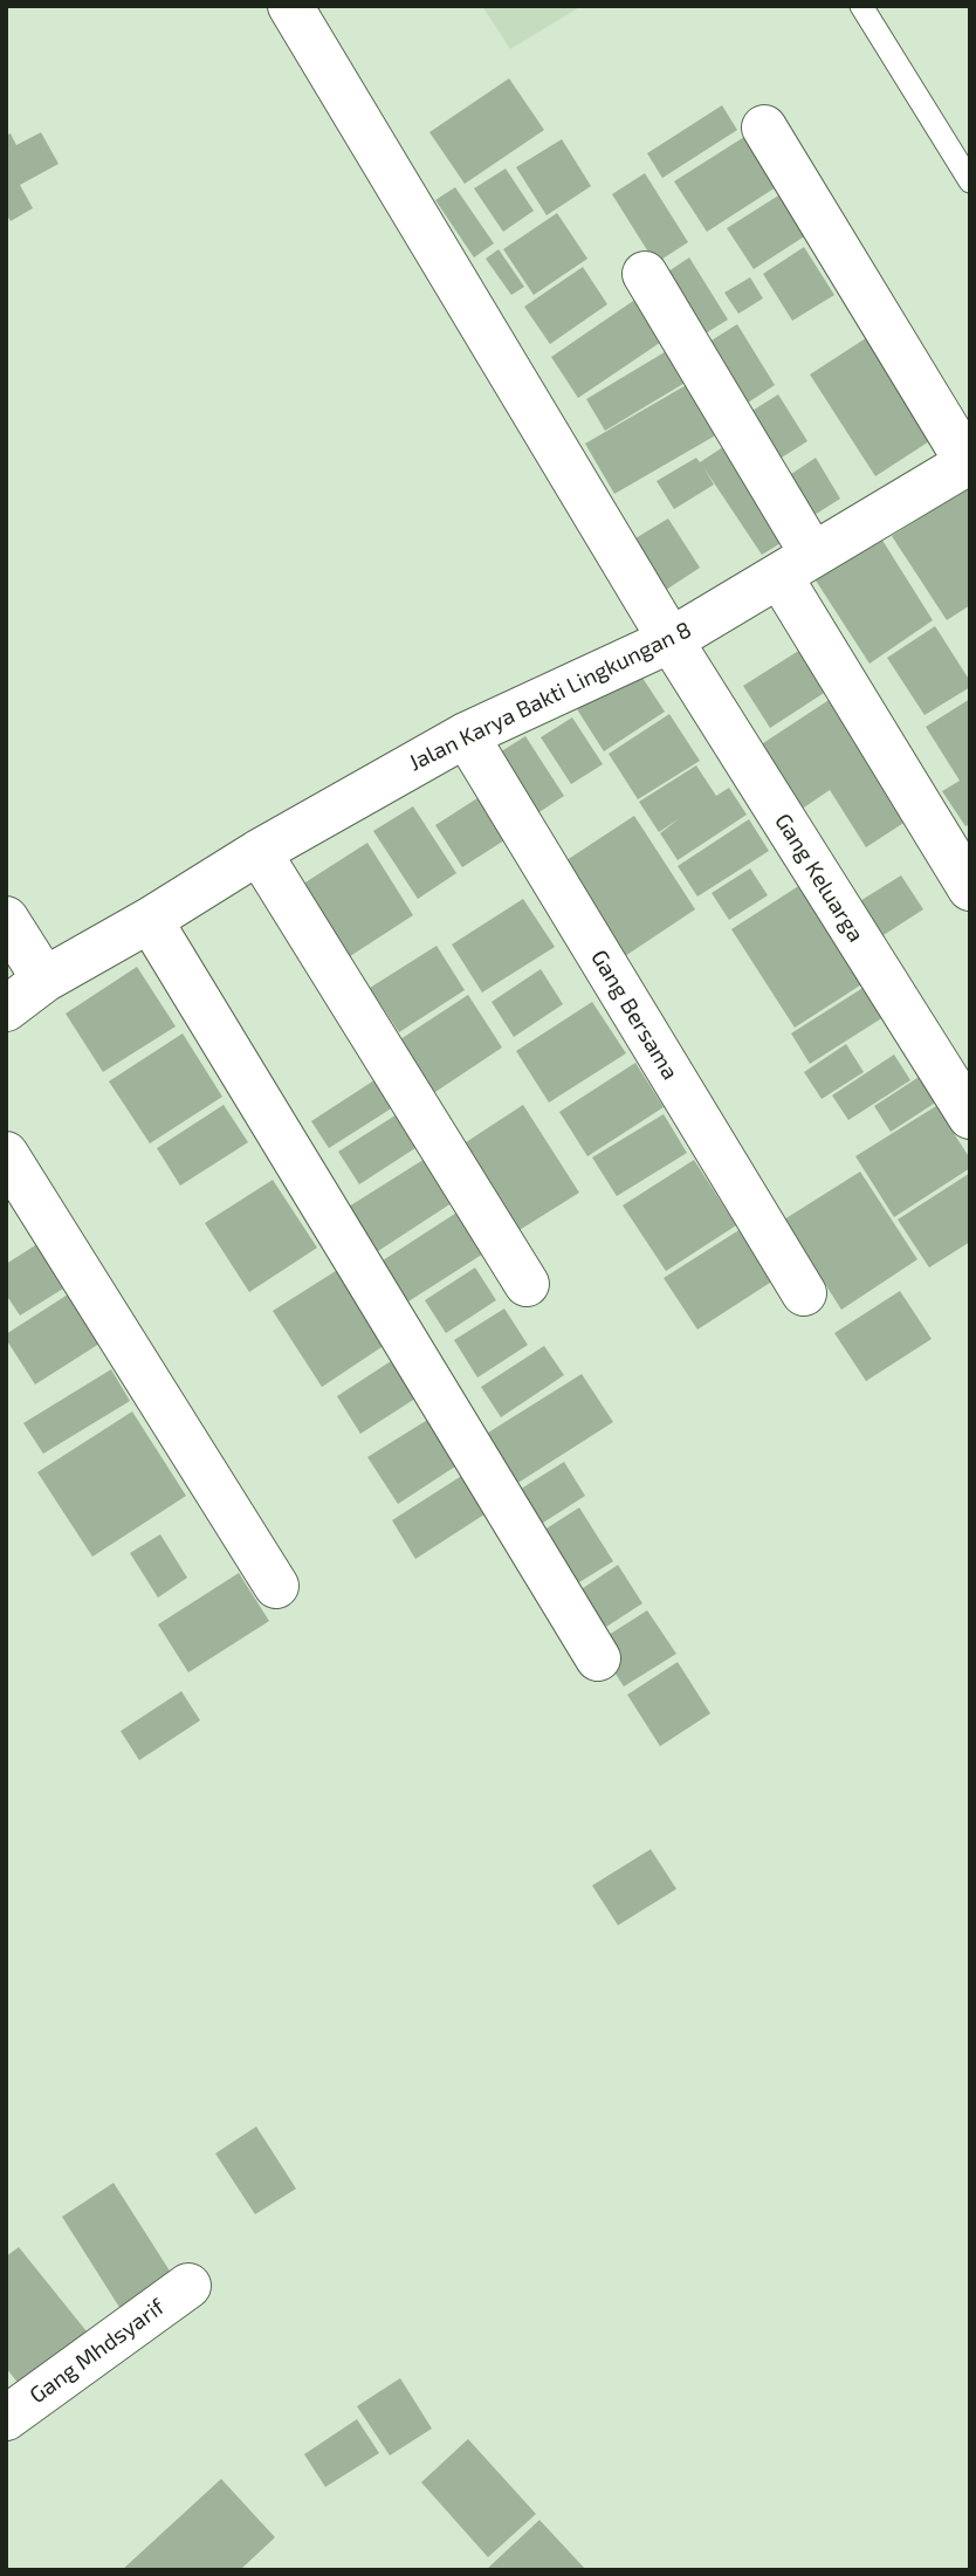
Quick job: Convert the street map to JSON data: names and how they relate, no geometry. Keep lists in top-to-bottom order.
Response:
{
  "streets": {
    "street": [
      "Jalan Karya Bakti Lingkungan 8",
      "Gang Keluarga",
      "Gang Bersama",
      "Gang Mhdsyarif"
    ]
  },
  "crossings": [
    ["Jalan Karya Bakti Lingkungan 8", "Gang Keluarga"],
    ["Jalan Karya Bakti Lingkungan 8", "Gang Bersama"]
  ]
}
